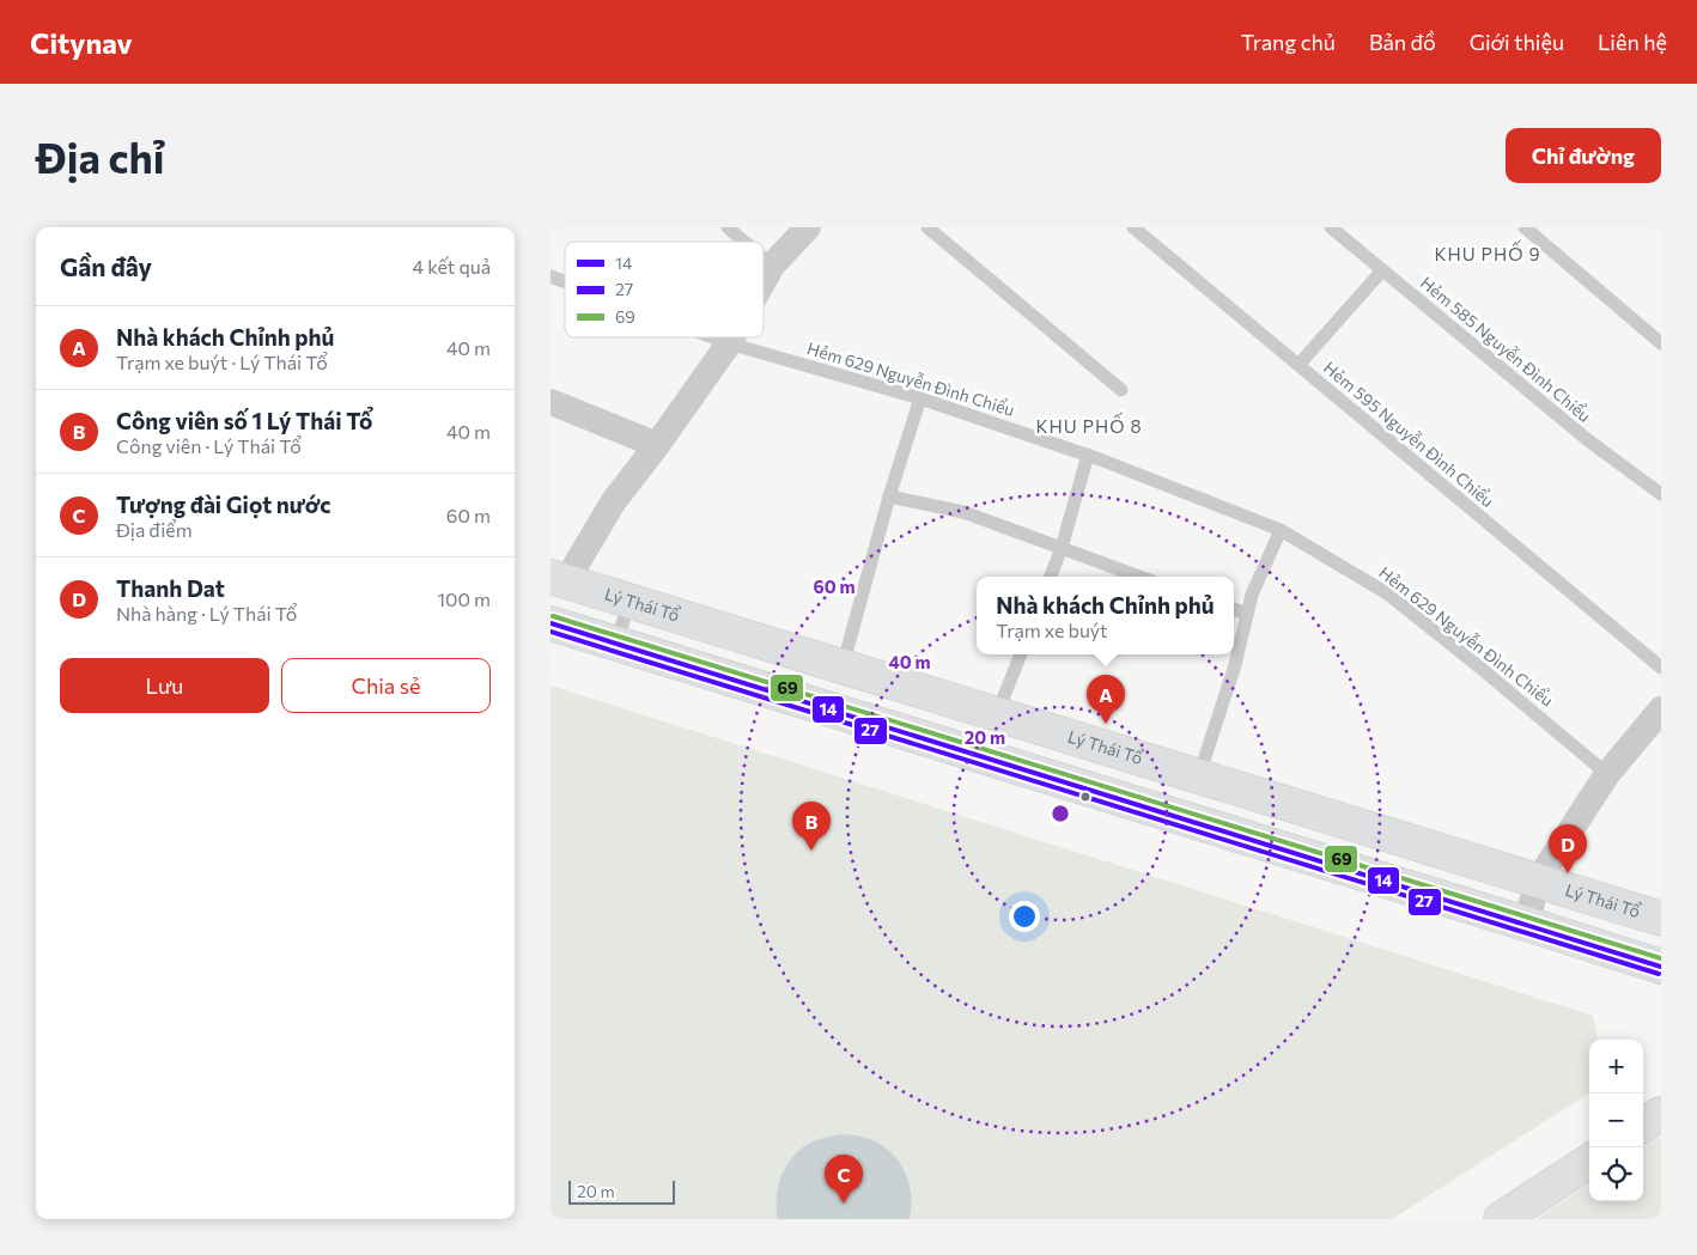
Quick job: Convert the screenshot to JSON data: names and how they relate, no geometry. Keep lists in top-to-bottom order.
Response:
{
  "streets": {
    "main road": ["Lý Thái Tổ"],
    "lane": ["Hẻm 585 Nguyễn Ðình Chiểu", "Hẻm 629 Nguyễn Ðình Chiểu", "Hẻm 595 Nguyễn Ðình Chiểu"]
  },
  "districts": ["KHU PHỐ 9", "KHU PHỐ 8"],
  "lines": ["transit line 69", "transit line 14", "transit line 27"],
  "legend": ["14", "27", "69"],
  "scale_bar": "20 m",
  "page": {
    "header": "Citynav",
    "nav": [
      "Trang chủ",
      "Bản đồ",
      "Giới thiệu",
      "Liên hệ"
    ],
    "buttons": [
      "Chỉ đường",
      ["Lưu", "Chia sẻ"]
    ],
    "title": "Địa chỉ",
    "heading": ["Gần đây", "4 kết quả"],
    "list": [
      {
        "mark": "A",
        "name": "Nhà khách Chỉnh phủ",
        "note": "Trạm xe buýt · Lý Thái Tổ",
        "value": "40 m"
      },
      {
        "mark": "B",
        "name": "Công viên số 1 Lý Thái Tổ",
        "note": "Công viên · Lý Thái Tổ",
        "value": "40 m"
      },
      {
        "mark": "C",
        "name": "Tượng đài Giọt nước",
        "note": "Địa điểm",
        "value": "60 m"
      },
      {
        "mark": "D",
        "name": "Thanh Dat",
        "note": "Nhà hàng · Lý Thái Tổ",
        "value": "100 m"
      }
    ],
    "popup": ["Nhà khách Chỉnh phủ", "Trạm xe buýt"],
    "pins": [
      "A",
      "B",
      "D",
      "C"
    ],
    "map_buttons": ["+", "−"],
    "scale": "20 m"
  },
  "rings": ["60 m", "40 m", "20 m"]
}
